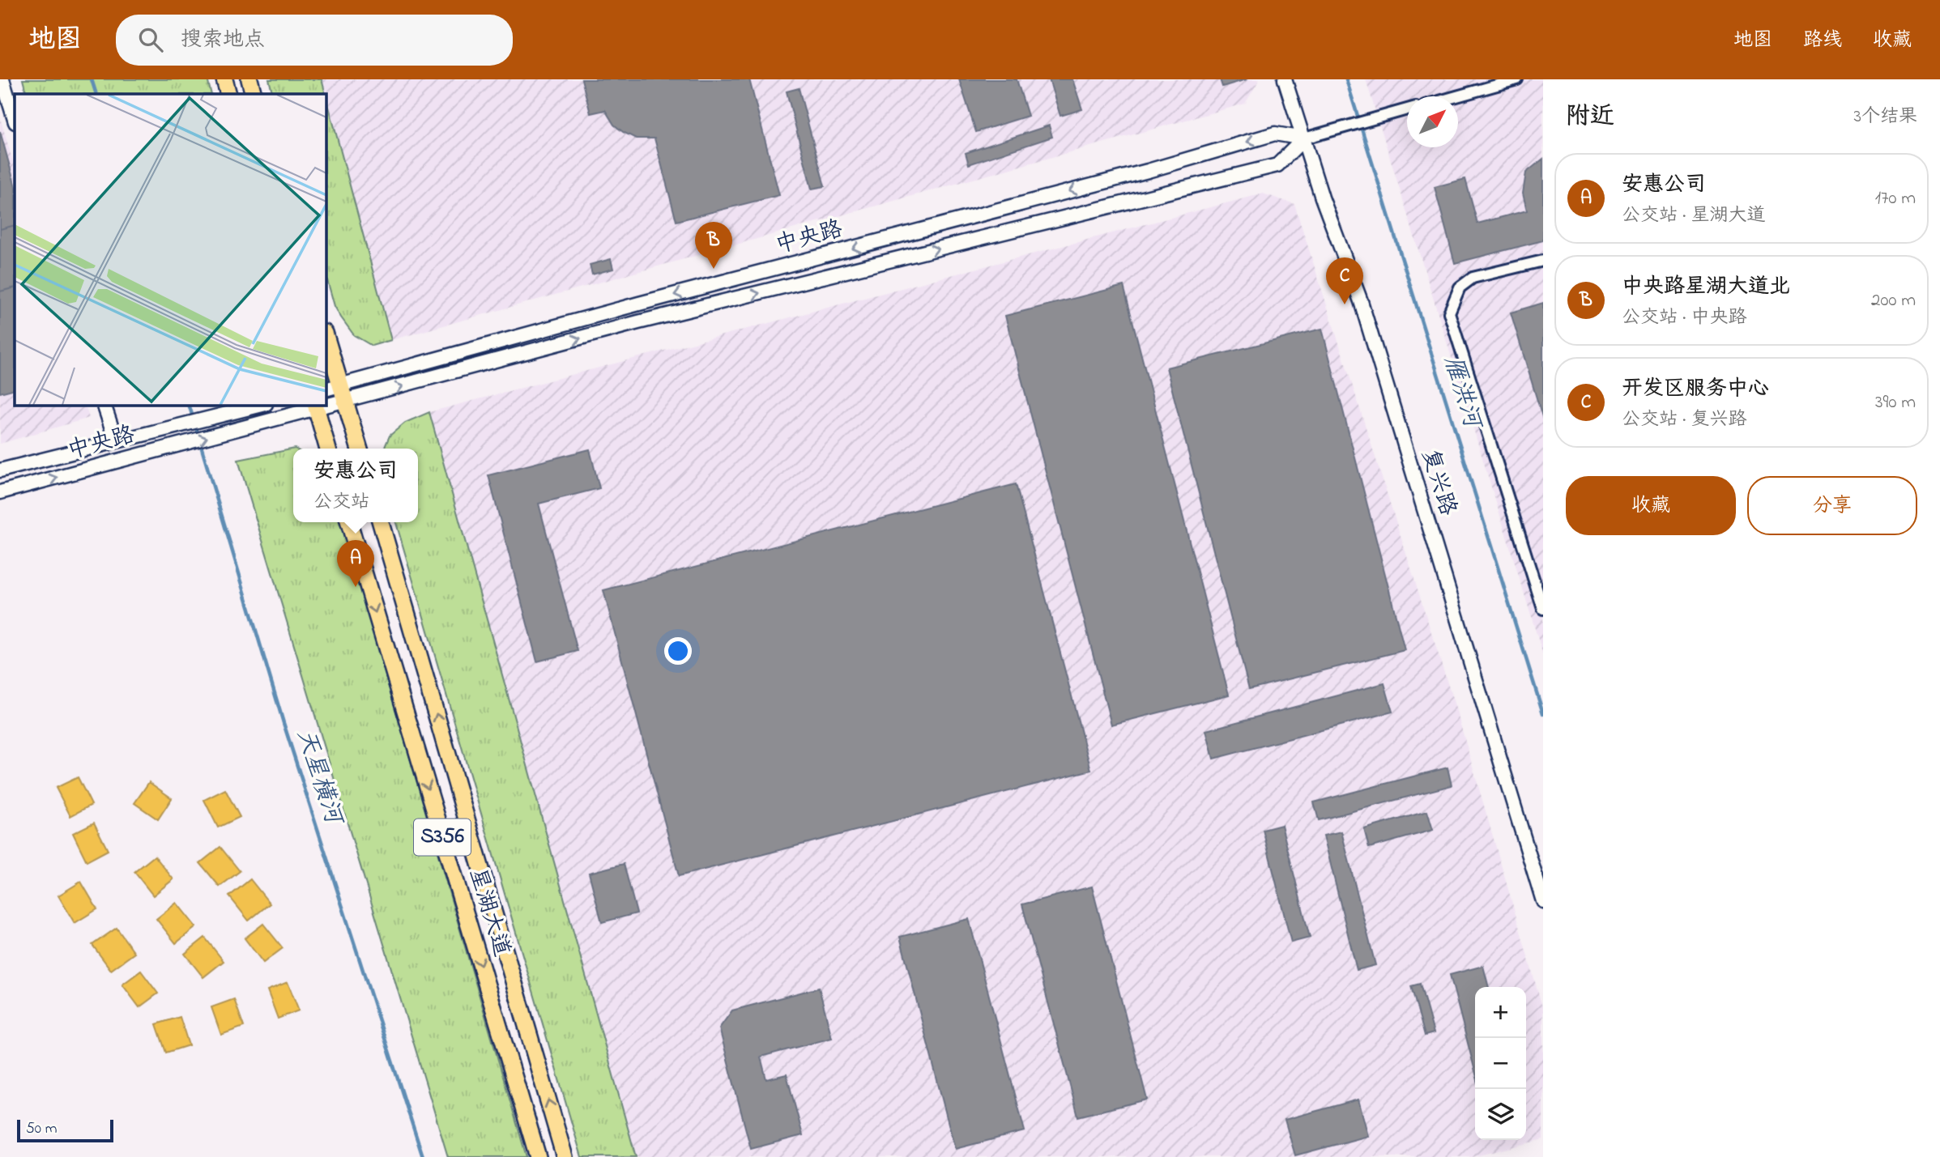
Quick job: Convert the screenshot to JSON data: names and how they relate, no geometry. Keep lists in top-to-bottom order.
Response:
{
  "streets": {
    "main road": ["S356", "星湖大道"],
    "street": ["中央路", "复兴路"]
  },
  "crossings": [
    ["中央路", "复兴路"]
  ],
  "water": ["雁洪河", "天星横河"],
  "scale_bar": "50 m",
  "north": "top right",
  "page": {
    "header": "地图",
    "search": "搜索地点",
    "nav": ["地图", "路线", "收藏"],
    "heading": ["附近", "3个结果"],
    "list": [
      {
        "mark": "A",
        "name": "安惠公司",
        "note": "公交站 · 星湖大道",
        "value": "170 m"
      },
      {
        "mark": "B",
        "name": "中央路星湖大道北",
        "note": "公交站 · 中央路",
        "value": "200 m"
      },
      {
        "mark": "C",
        "name": "开发区服务中心",
        "note": "公交站 · 复兴路",
        "value": "390 m"
      }
    ],
    "pins": ["B", "C", "A"],
    "popup": ["安惠公司", "公交站"],
    "buttons": ["收藏", "分享"],
    "map_buttons": ["+", "−"],
    "scale": "50 m"
  }
}
